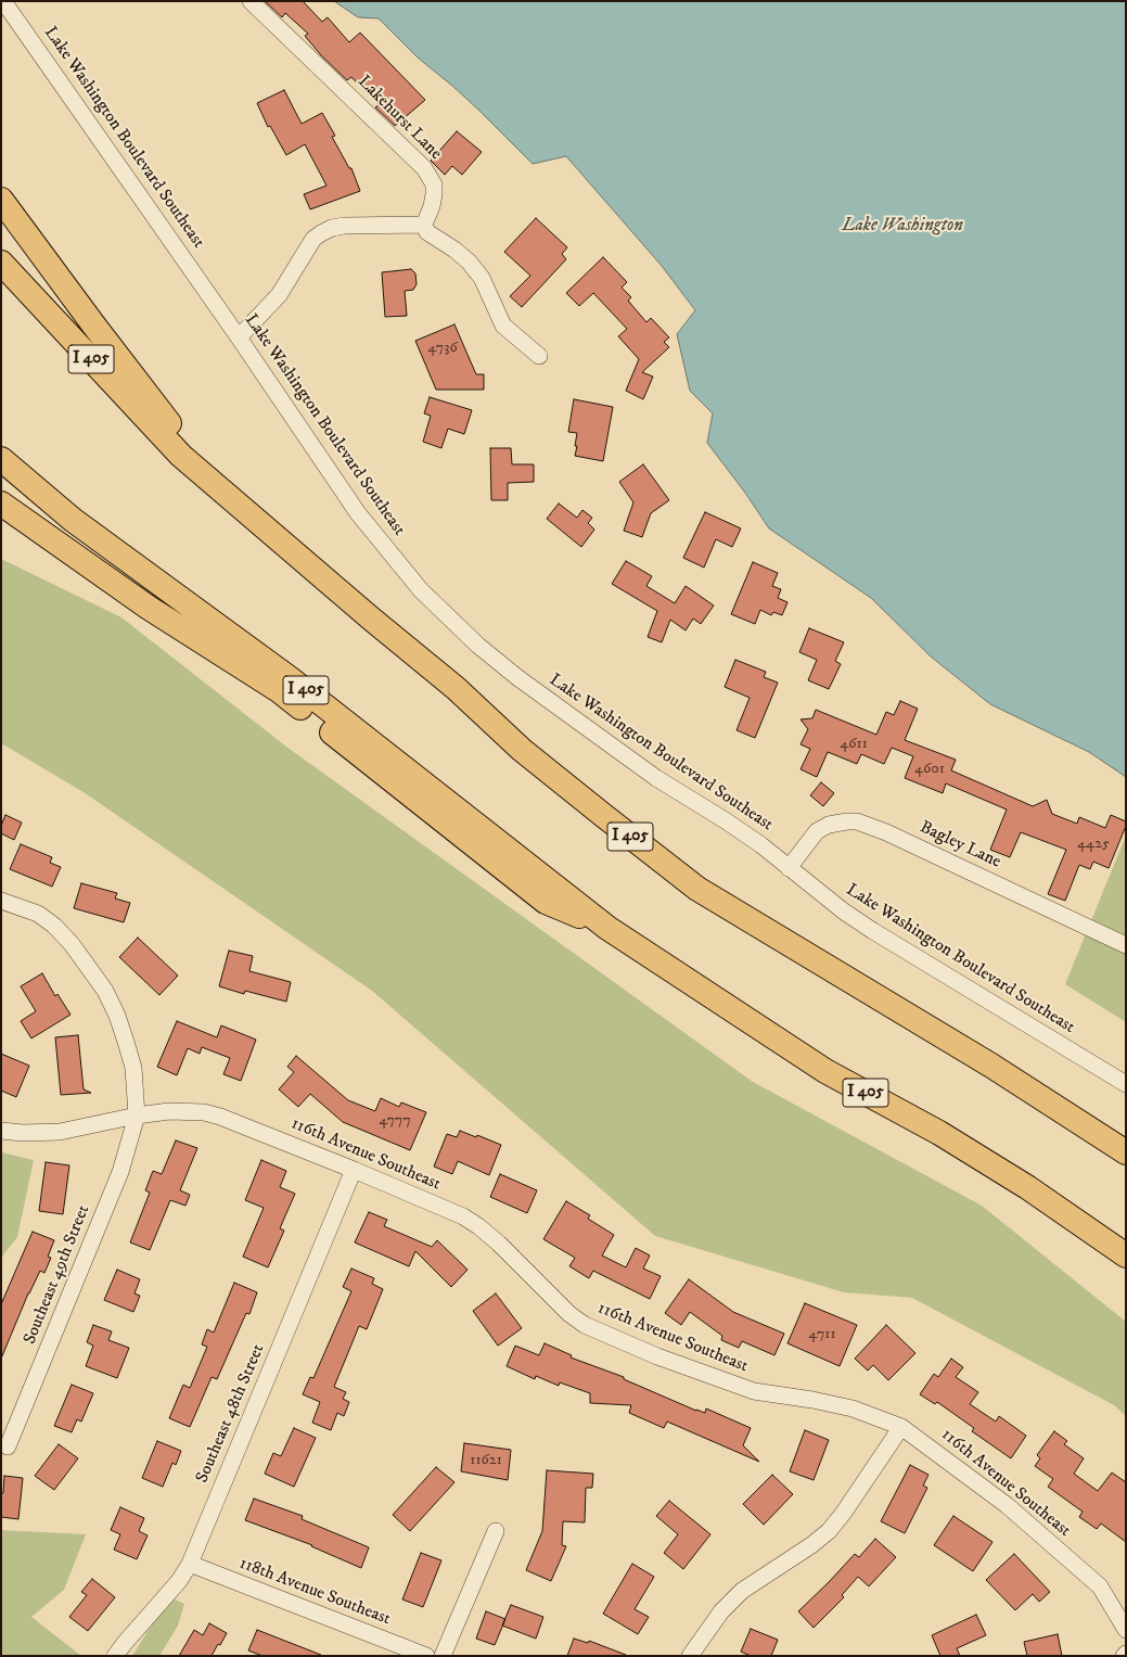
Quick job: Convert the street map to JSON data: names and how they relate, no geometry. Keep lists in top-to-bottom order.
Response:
{
  "streets": {
    "highway": ["I 405"],
    "street": [
      "Lakehurst Lane",
      "Lake Washington Boulevard Southeast",
      "Bagley Lane",
      "116th Avenue Southeast",
      "Southeast 49th Street",
      "Southeast 48th Street",
      "118th Avenue Southeast"
    ]
  },
  "crossings": [
    ["Lake Washington Boulevard Southeast", "Bagley Lane"],
    ["116th Avenue Southeast", "Southeast 49th Street"],
    ["116th Avenue Southeast", "Southeast 48th Street"],
    ["Southeast 48th Street", "118th Avenue Southeast"]
  ],
  "water": ["Lake Washington"],
  "house_numbers": [
    "4736",
    "4611",
    "4601",
    "4425",
    "4777",
    "4711",
    "11621"
  ]
}
